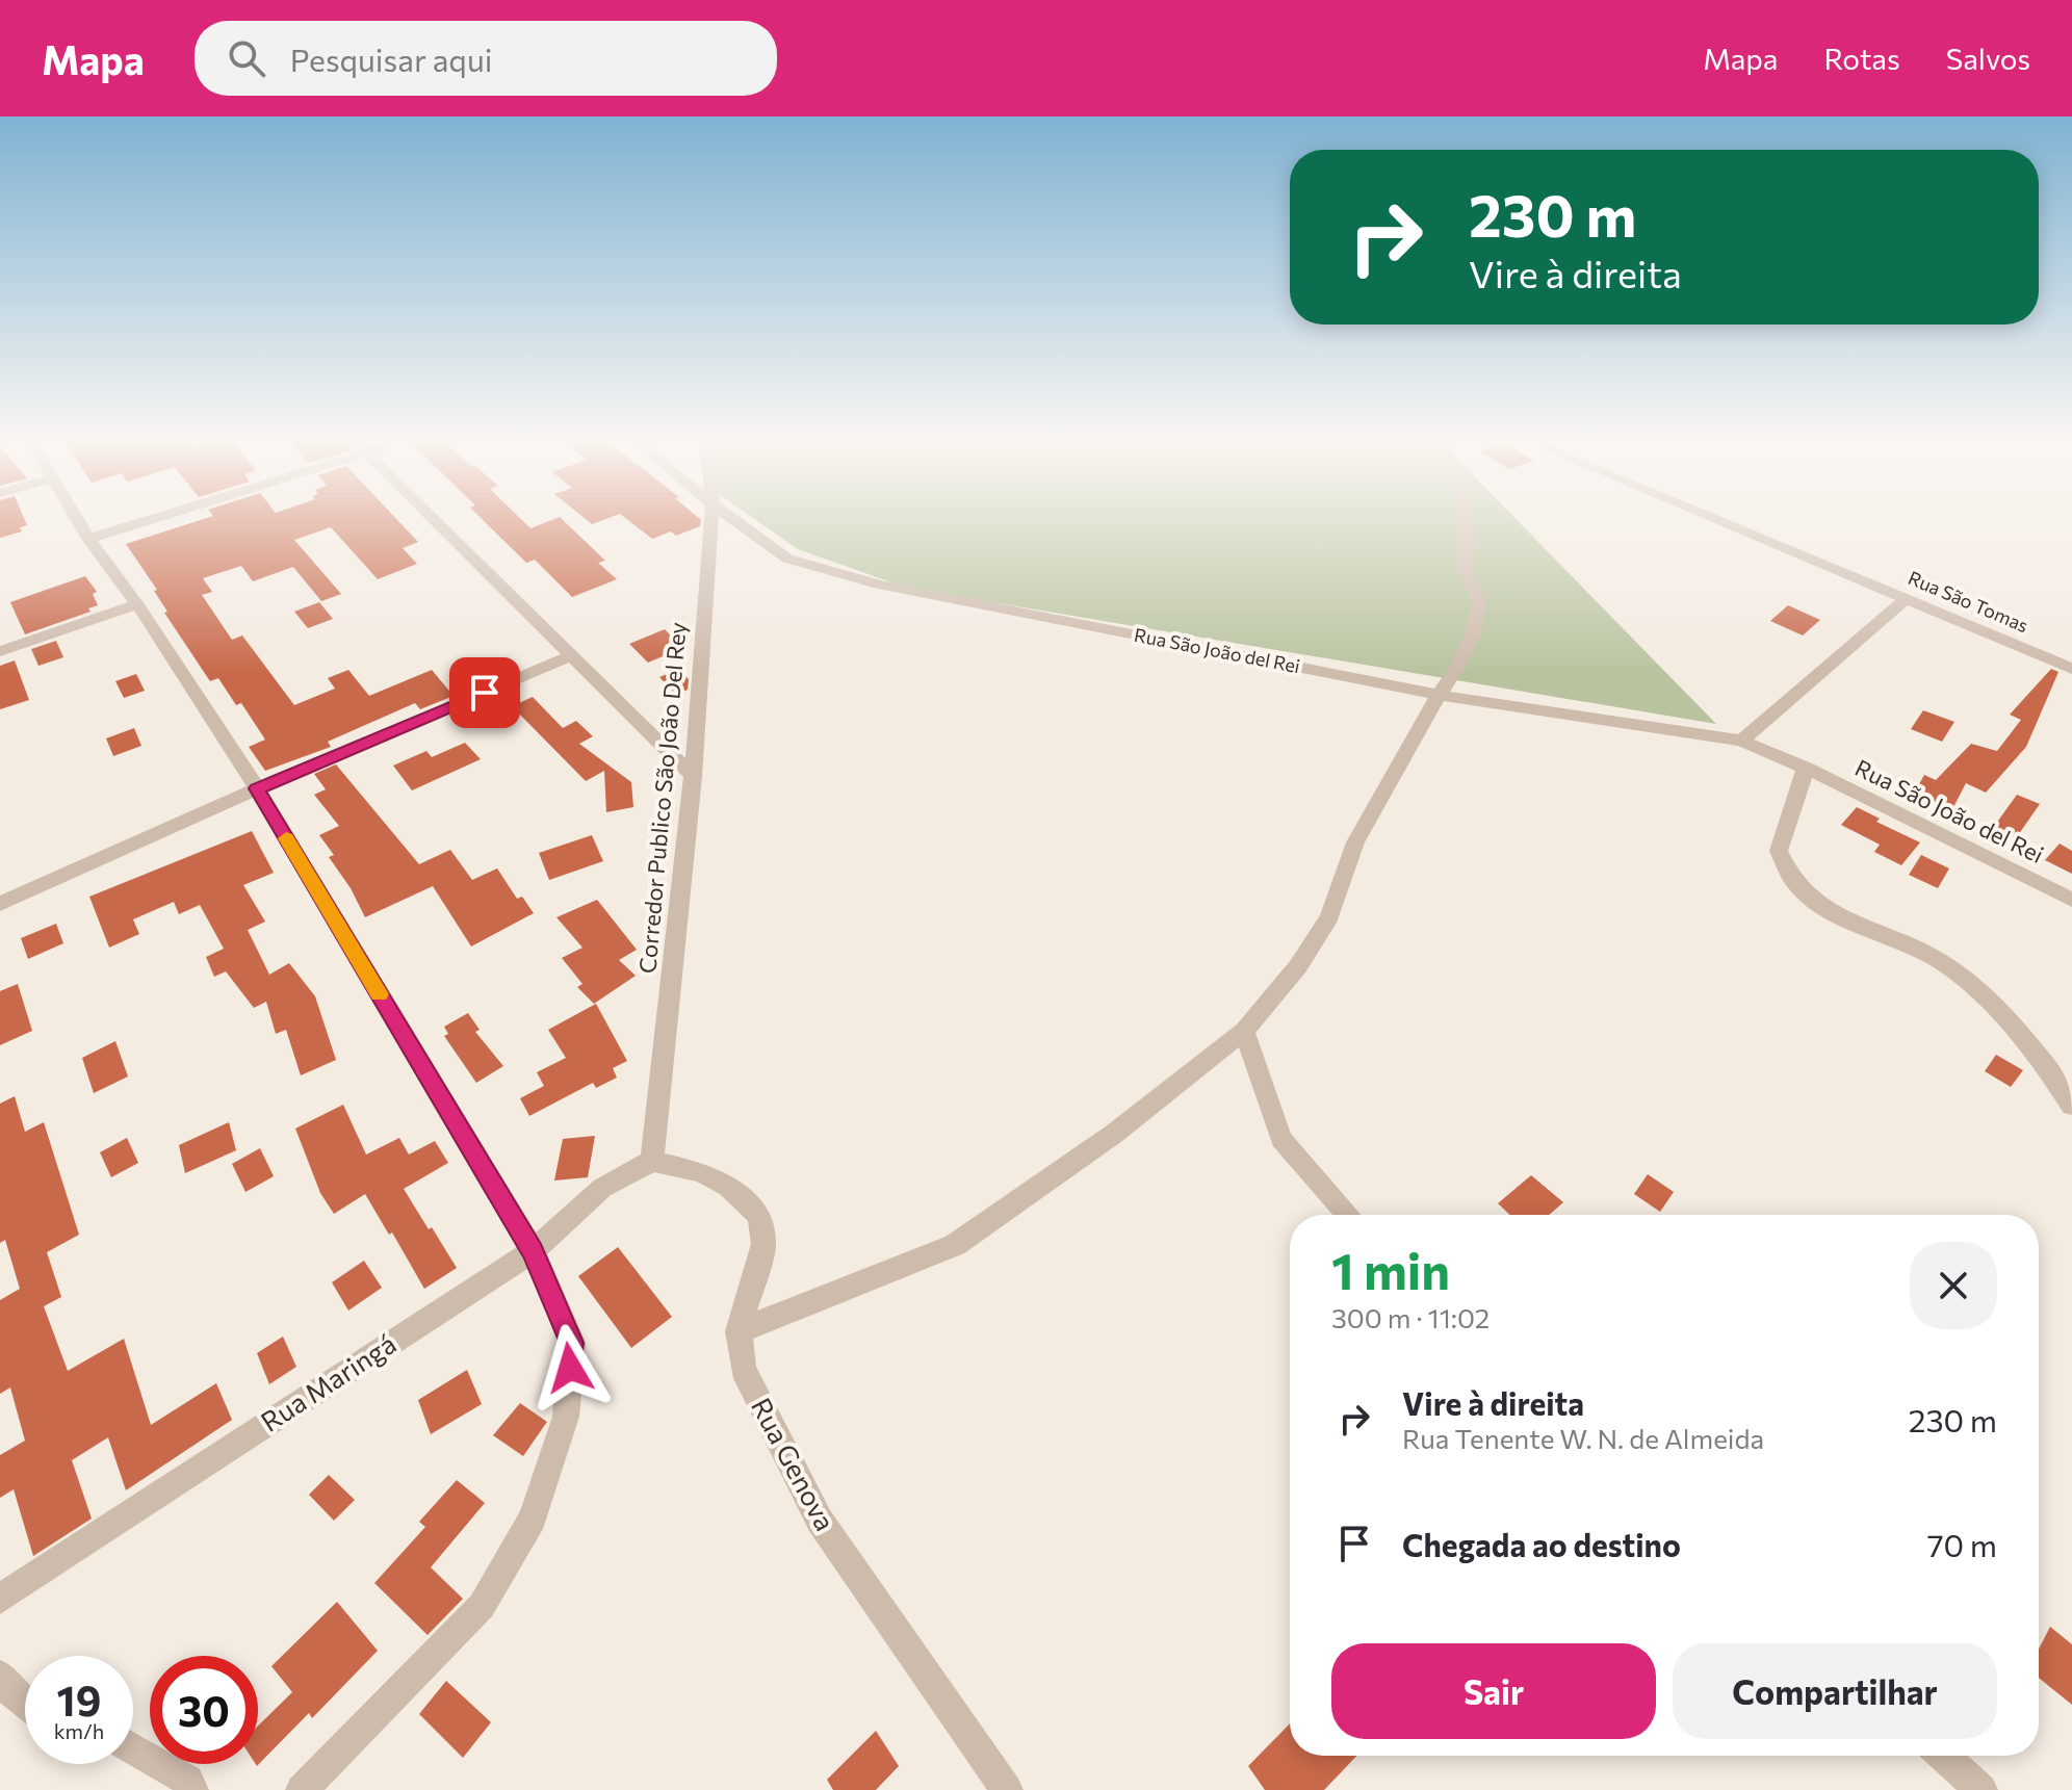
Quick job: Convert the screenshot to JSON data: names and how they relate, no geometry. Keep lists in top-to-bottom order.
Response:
{
  "streets": {
    "street": [
      "Rua São Tomas",
      "Rua São João del Rei",
      "Corredor Publico São João Del Rey",
      "Rua Maringá",
      "Rua Genova"
    ]
  },
  "crossings": [
    ["Corredor Publico São João Del Rey", "Rua Maringá"],
    ["Corredor Publico São João Del Rey", "Rua Genova"],
    ["Rua Maringá", "Rua Genova"]
  ],
  "page": {
    "header": "Mapa",
    "search": "Pesquisar aqui",
    "nav": ["Mapa", "Rotas", "Salvos"],
    "turn": ["230 m", "Vire à direita"],
    "heading": ["1 min", "300 m · 11:02"],
    "list": [
      {
        "name": "Vire à direita",
        "note": "Rua Tenente W. N. de Almeida",
        "value": "230 m"
      },
      {
        "name": "Chegada ao destino",
        "value": "70 m"
      }
    ],
    "buttons": ["Sair", "Compartilhar"],
    "speed": "19 km/h",
    "limit": "30"
  }
}
